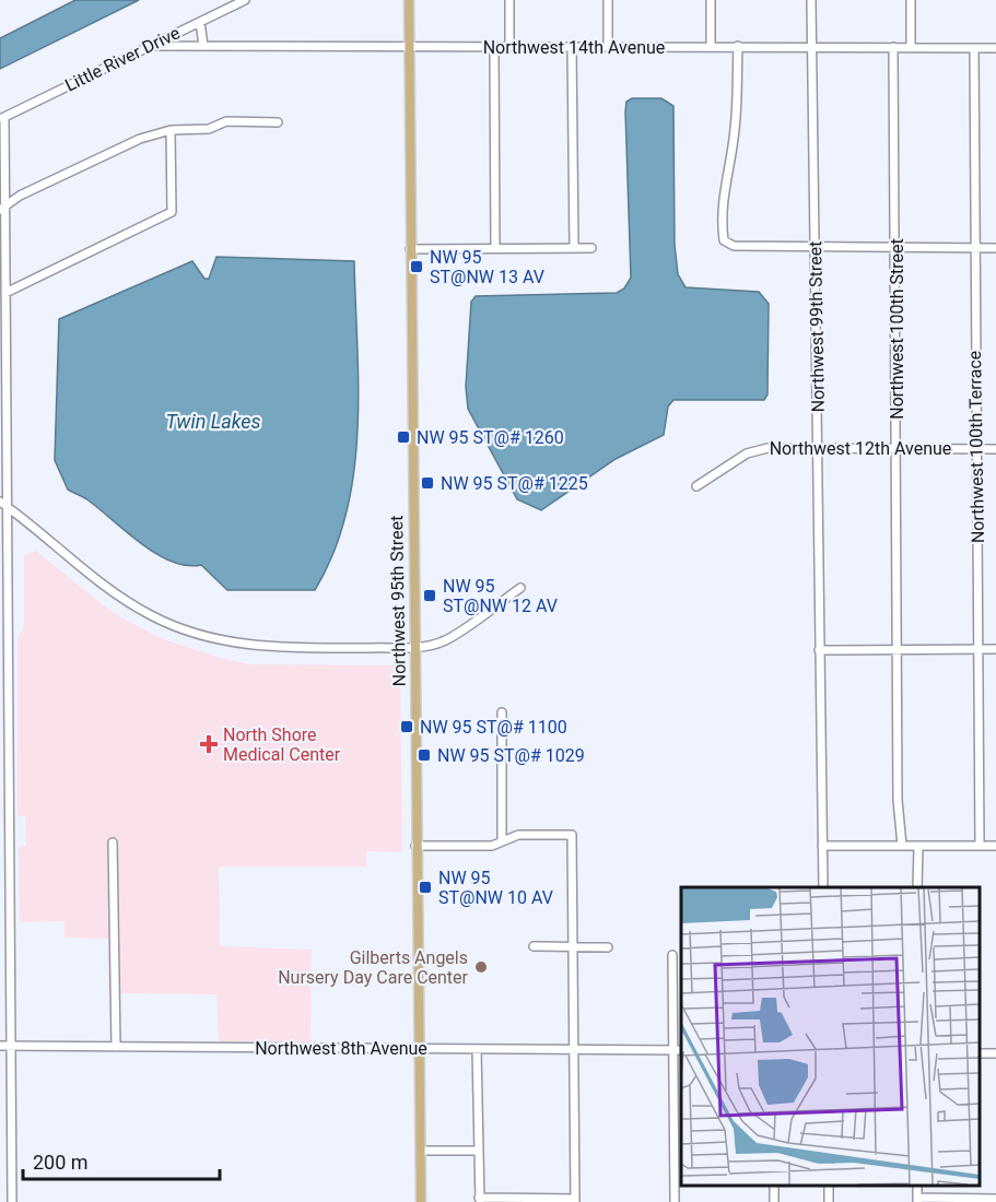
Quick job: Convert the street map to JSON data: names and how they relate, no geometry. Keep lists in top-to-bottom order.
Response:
{
  "streets": {
    "main road": ["Northwest 95th Street"],
    "street": [
      "Northwest 14th Avenue",
      "Little River Drive",
      "Northwest 99th Street",
      "Northwest 100th Street",
      "Northwest 100th Terrace",
      "Northwest 12th Avenue",
      "Northwest 8th Avenue"
    ]
  },
  "crossings": [
    ["Northwest 14th Avenue", "Little River Drive"],
    ["Northwest 14th Avenue", "Northwest 99th Street"],
    ["Northwest 14th Avenue", "Northwest 100th Street"],
    ["Northwest 14th Avenue", "Northwest 100th Terrace"],
    ["Northwest 14th Avenue", "Northwest 95th Street"],
    ["Northwest 99th Street", "Northwest 12th Avenue"],
    ["Northwest 100th Street", "Northwest 12th Avenue"],
    ["Northwest 100th Terrace", "Northwest 12th Avenue"],
    ["Northwest 95th Street", "Northwest 8th Avenue"]
  ],
  "water": ["Twin Lakes"],
  "places": {
    "transit": [
      "NW 95 ST@NW 13 AV",
      "NW 95 ST@# 1260",
      "NW 95 ST@# 1225",
      "NW 95 ST@NW 12 AV",
      "NW 95 ST@# 1100",
      "NW 95 ST@# 1029",
      "NW 95 ST@NW 10 AV"
    ],
    "health": ["North Shore Medical Center"],
    "other": ["Gilberts Angels Nursery Day Care Center"]
  },
  "scale_bar": "200 m"
}
